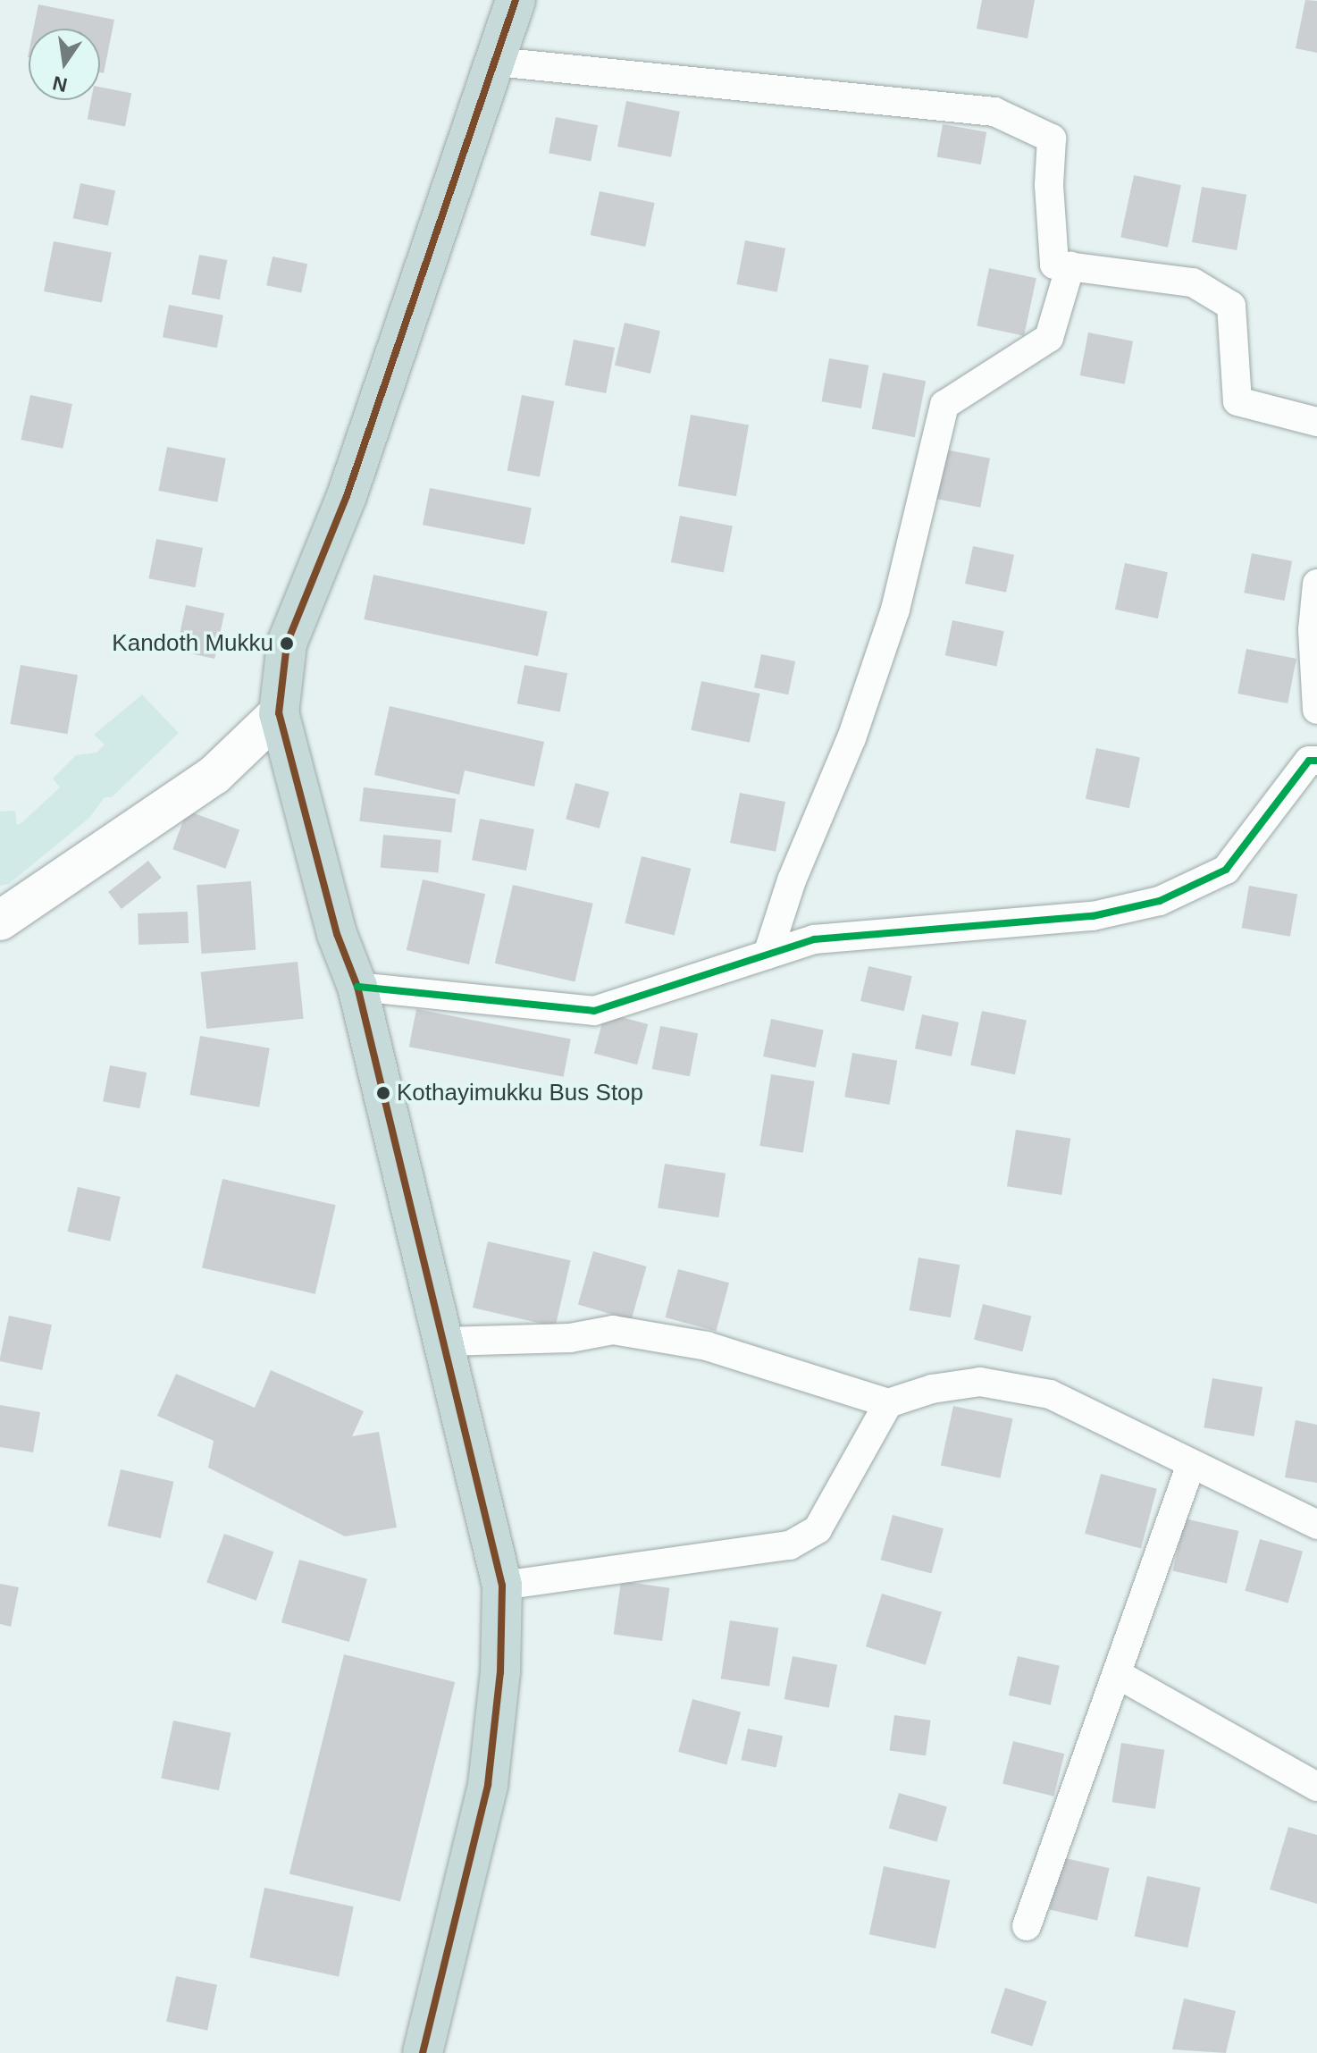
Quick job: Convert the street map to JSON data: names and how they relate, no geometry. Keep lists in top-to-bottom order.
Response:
{
  "places": ["Kandoth Mukku", "Kothayimukku Bus Stop"],
  "north": "bottom"
}
